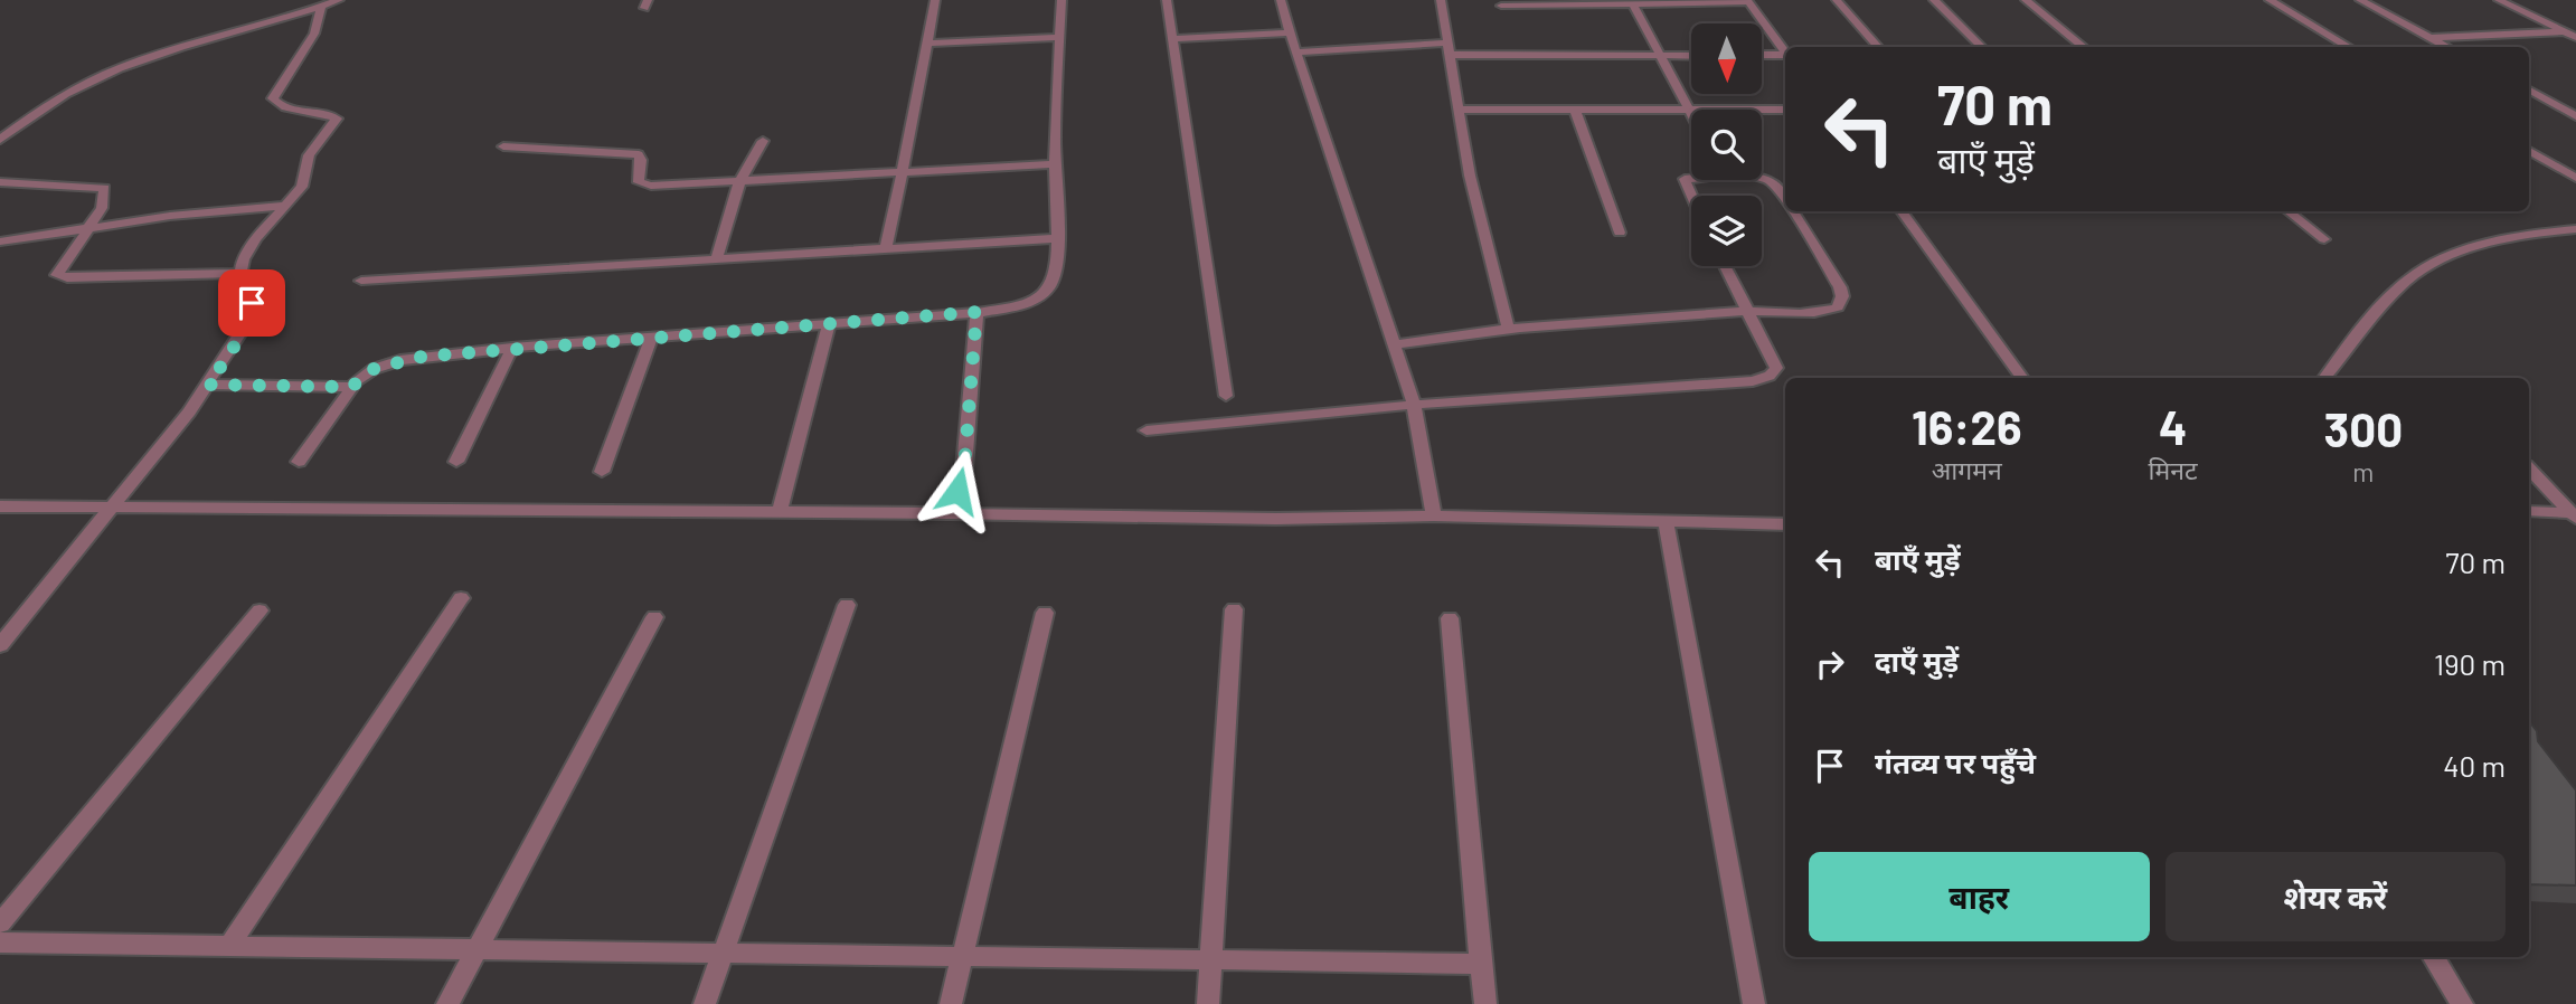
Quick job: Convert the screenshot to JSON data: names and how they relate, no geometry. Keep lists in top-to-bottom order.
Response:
{
  "north": "bottom",
  "page": {
    "turn": ["70 m", "बाएँ मुड़ें"],
    "eta": [
      "16:26",
      "आगमन",
      "4",
      "मिनट",
      "300",
      "m"
    ],
    "list": [
      {
        "name": "बाएँ मुड़ें",
        "value": "70 m"
      },
      {
        "name": "दाएँ मुड़ें",
        "value": "190 m"
      },
      {
        "name": "गंतव्य पर पहुँचे",
        "value": "40 m"
      }
    ],
    "buttons": ["बाहर", "शेयर करें"]
  }
}
